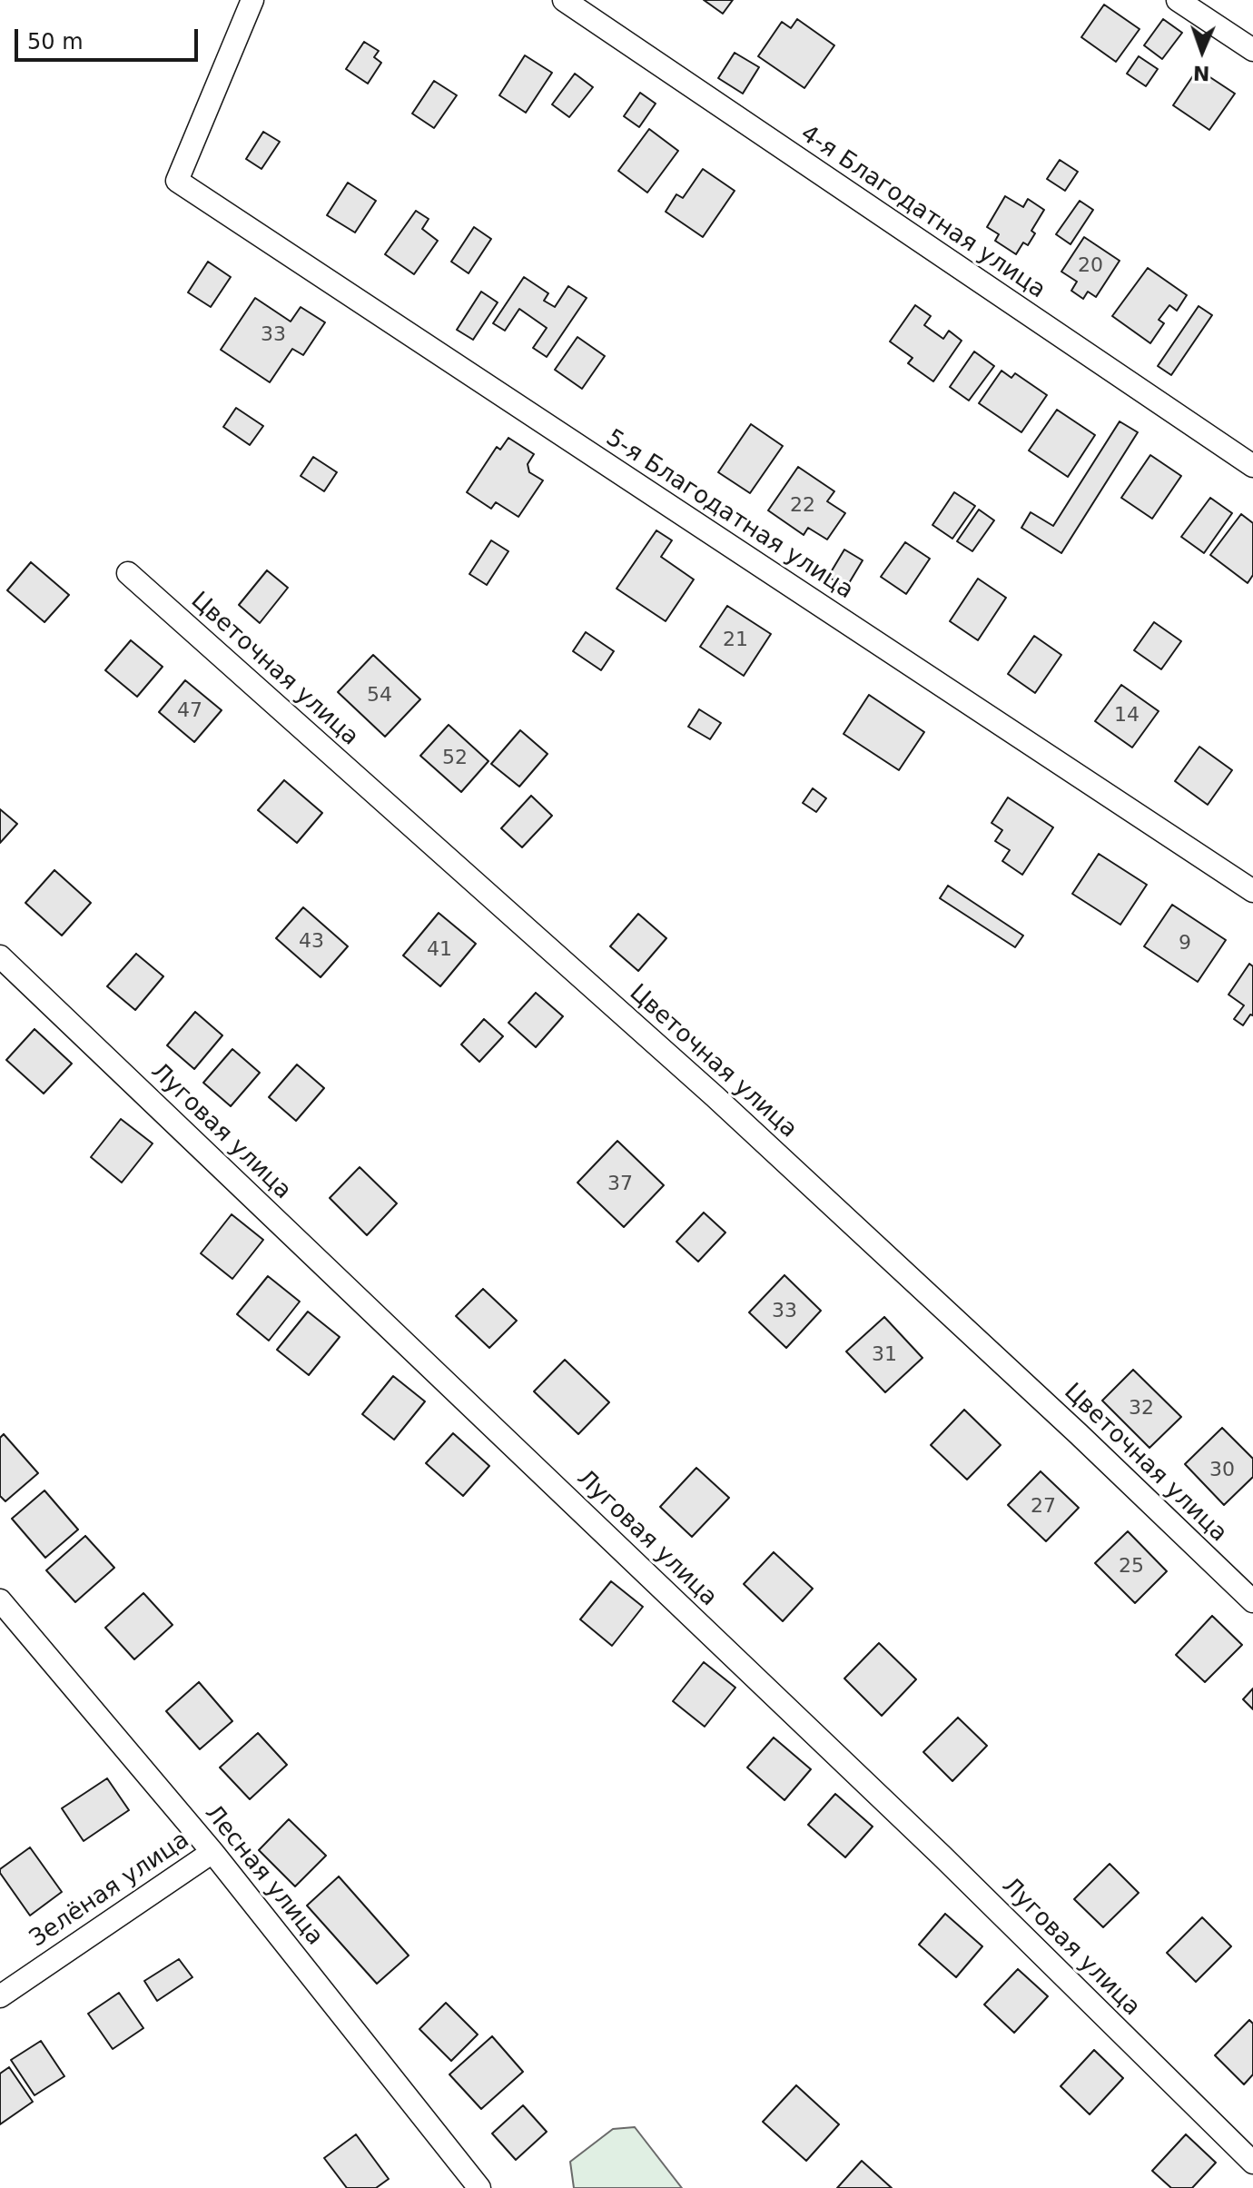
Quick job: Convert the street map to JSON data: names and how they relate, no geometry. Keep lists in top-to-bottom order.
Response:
{
  "streets": {
    "street": [
      "4-я Благодатная улица",
      "5-я Благодатная улица",
      "Цветочная улица",
      "Луговая улица",
      "Лесная улица",
      "Зелёная улица"
    ]
  },
  "crossings": [
    ["Лесная улица", "Зелёная улица"]
  ],
  "house_numbers": [
    "20",
    "33",
    "22",
    "21",
    "54",
    "47",
    "14",
    "52",
    "43",
    "9",
    "41",
    "37",
    "33",
    "31",
    "32",
    "30",
    "27",
    "25"
  ],
  "scale_bar": "50 m",
  "north": "bottom"
}
